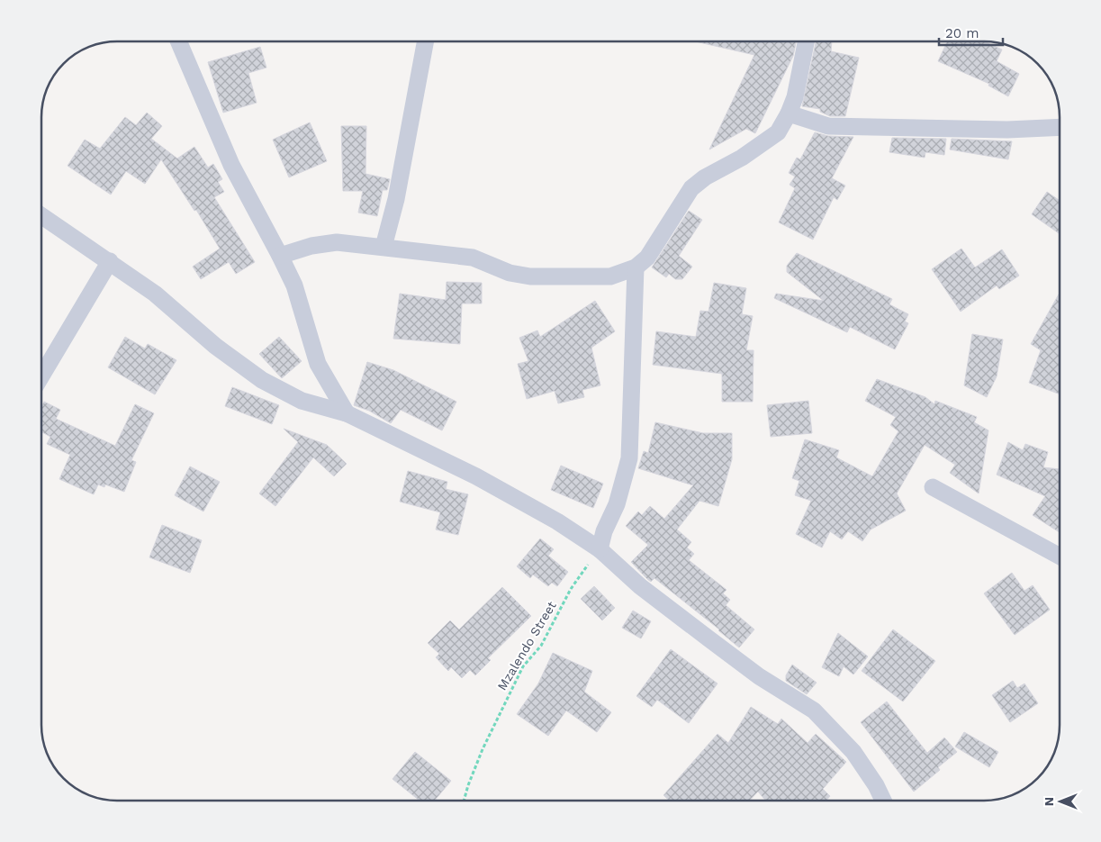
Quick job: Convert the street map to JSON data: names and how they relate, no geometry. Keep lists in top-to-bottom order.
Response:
{
  "streets": {
    "path": ["Mzalendo Street"]
  },
  "scale_bar": "20 m",
  "north": "left"
}
